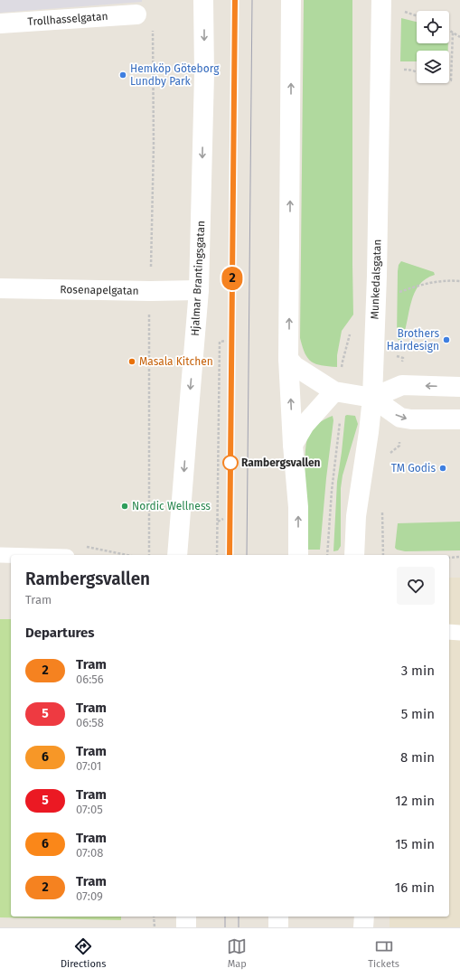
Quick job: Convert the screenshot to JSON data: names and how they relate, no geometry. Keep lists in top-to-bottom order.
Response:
{
  "streets": {
    "street": [
      "Trollhasselgatan",
      "Hjalmar Brantingsgatan",
      "Munkedalsgatan",
      "Rosenapelgatan"
    ]
  },
  "crossings": [
    ["Hjalmar Brantingsgatan", "Rosenapelgatan"]
  ],
  "places": [
    "Hemköp Göteborg Lundby Park",
    "Brothers Hairdesign",
    "Masala Kitchen",
    "Rambergsvallen",
    "TM Godis",
    "Nordic Wellness"
  ],
  "lines": ["tram line 2"],
  "page": {
    "on_map": "2",
    "heading": [
      ["Rambergsvallen", "Tram"],
      "Departures"
    ],
    "list": [
      {
        "mark": "2",
        "name": "Tram",
        "note": "06:56",
        "value": "3 min"
      },
      {
        "mark": "5",
        "name": "Tram",
        "note": "06:58",
        "value": "5 min"
      },
      {
        "mark": "6",
        "name": "Tram",
        "note": "07:01",
        "value": "8 min"
      },
      {
        "mark": "5",
        "name": "Tram",
        "note": "07:05",
        "value": "12 min"
      },
      {
        "mark": "6",
        "name": "Tram",
        "note": "07:08",
        "value": "15 min"
      },
      {
        "mark": "2",
        "name": "Tram",
        "note": "07:09",
        "value": "16 min"
      }
    ],
    "tabs": ["Directions", "Map", "Tickets"]
  }
}
